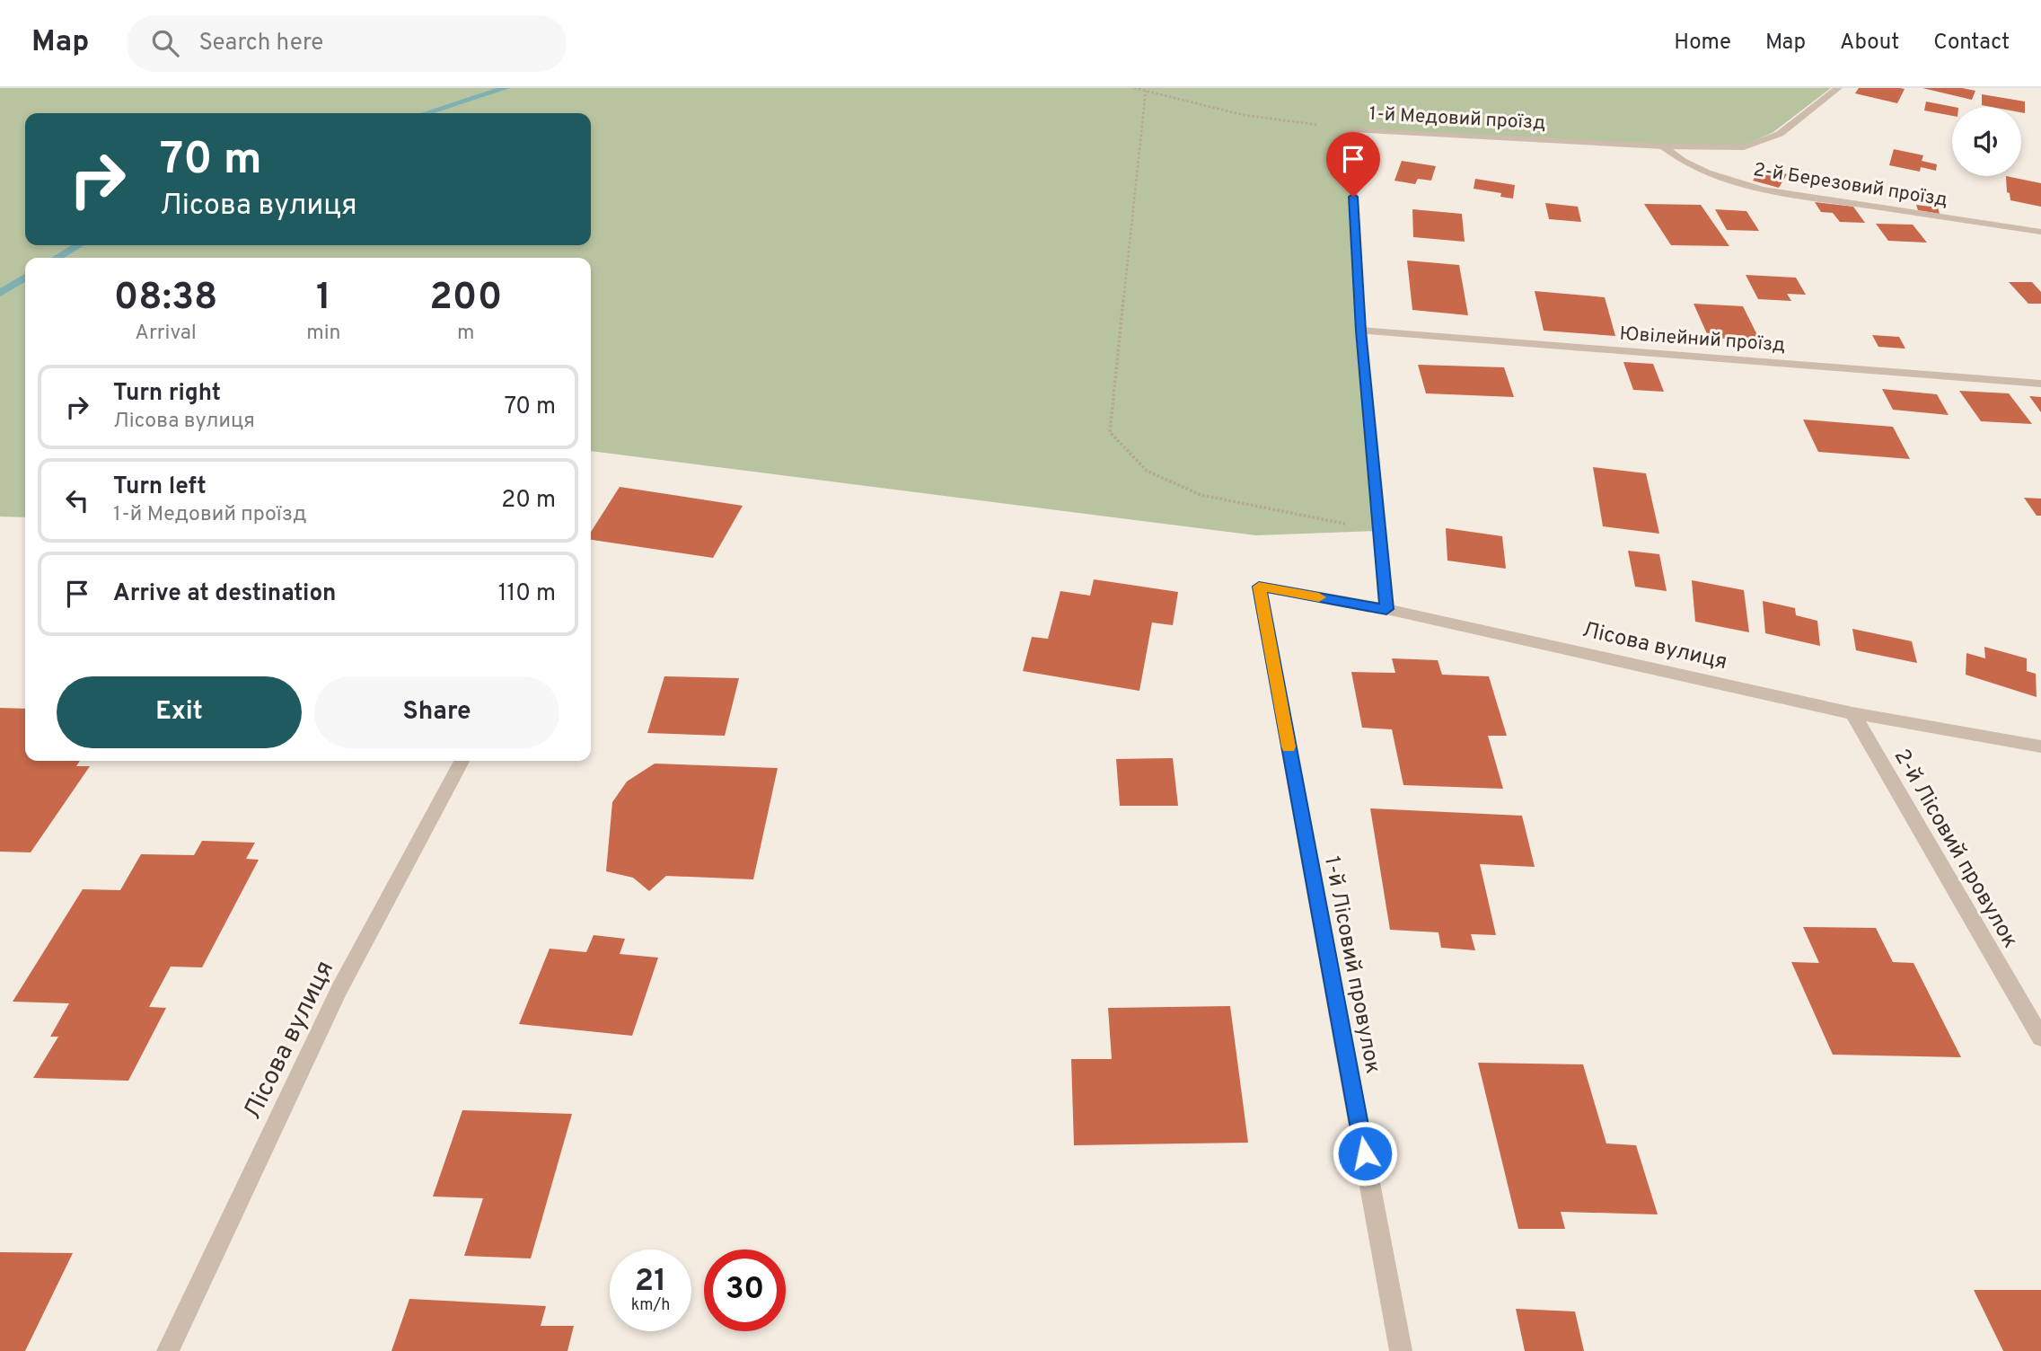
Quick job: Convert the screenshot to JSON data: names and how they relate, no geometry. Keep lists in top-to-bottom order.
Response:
{
  "streets": {
    "street": [
      "1-й Медовий проїзд",
      "2-й Березовий проїзд",
      "Ювілейний проїзд",
      "Лісова вулиця",
      "2-й Лісовий провулок",
      "1-й Лісовий провулок"
    ]
  },
  "crossings": [
    ["1-й Медовий проїзд", "2-й Березовий проїзд"],
    ["1-й Медовий проїзд", "Ювілейний проїзд"],
    ["1-й Медовий проїзд", "Лісова вулиця"],
    ["Лісова вулиця", "2-й Лісовий провулок"],
    ["Лісова вулиця", "1-й Лісовий провулок"]
  ],
  "page": {
    "header": "Map",
    "search": "Search here",
    "nav": [
      "Home",
      "Map",
      "About",
      "Contact"
    ],
    "turn": ["70 m", "Лісова вулиця"],
    "eta": [
      "08:38",
      "Arrival",
      "1",
      "min",
      "200",
      "m"
    ],
    "list": [
      {
        "name": "Turn right",
        "note": "Лісова вулиця",
        "value": "70 m"
      },
      {
        "name": "Turn left",
        "note": "1-й Медовий проїзд",
        "value": "20 m"
      },
      {
        "name": "Arrive at destination",
        "value": "110 m"
      }
    ],
    "buttons": ["Exit", "Share"],
    "speed": "21 km/h",
    "limit": "30"
  }
}
